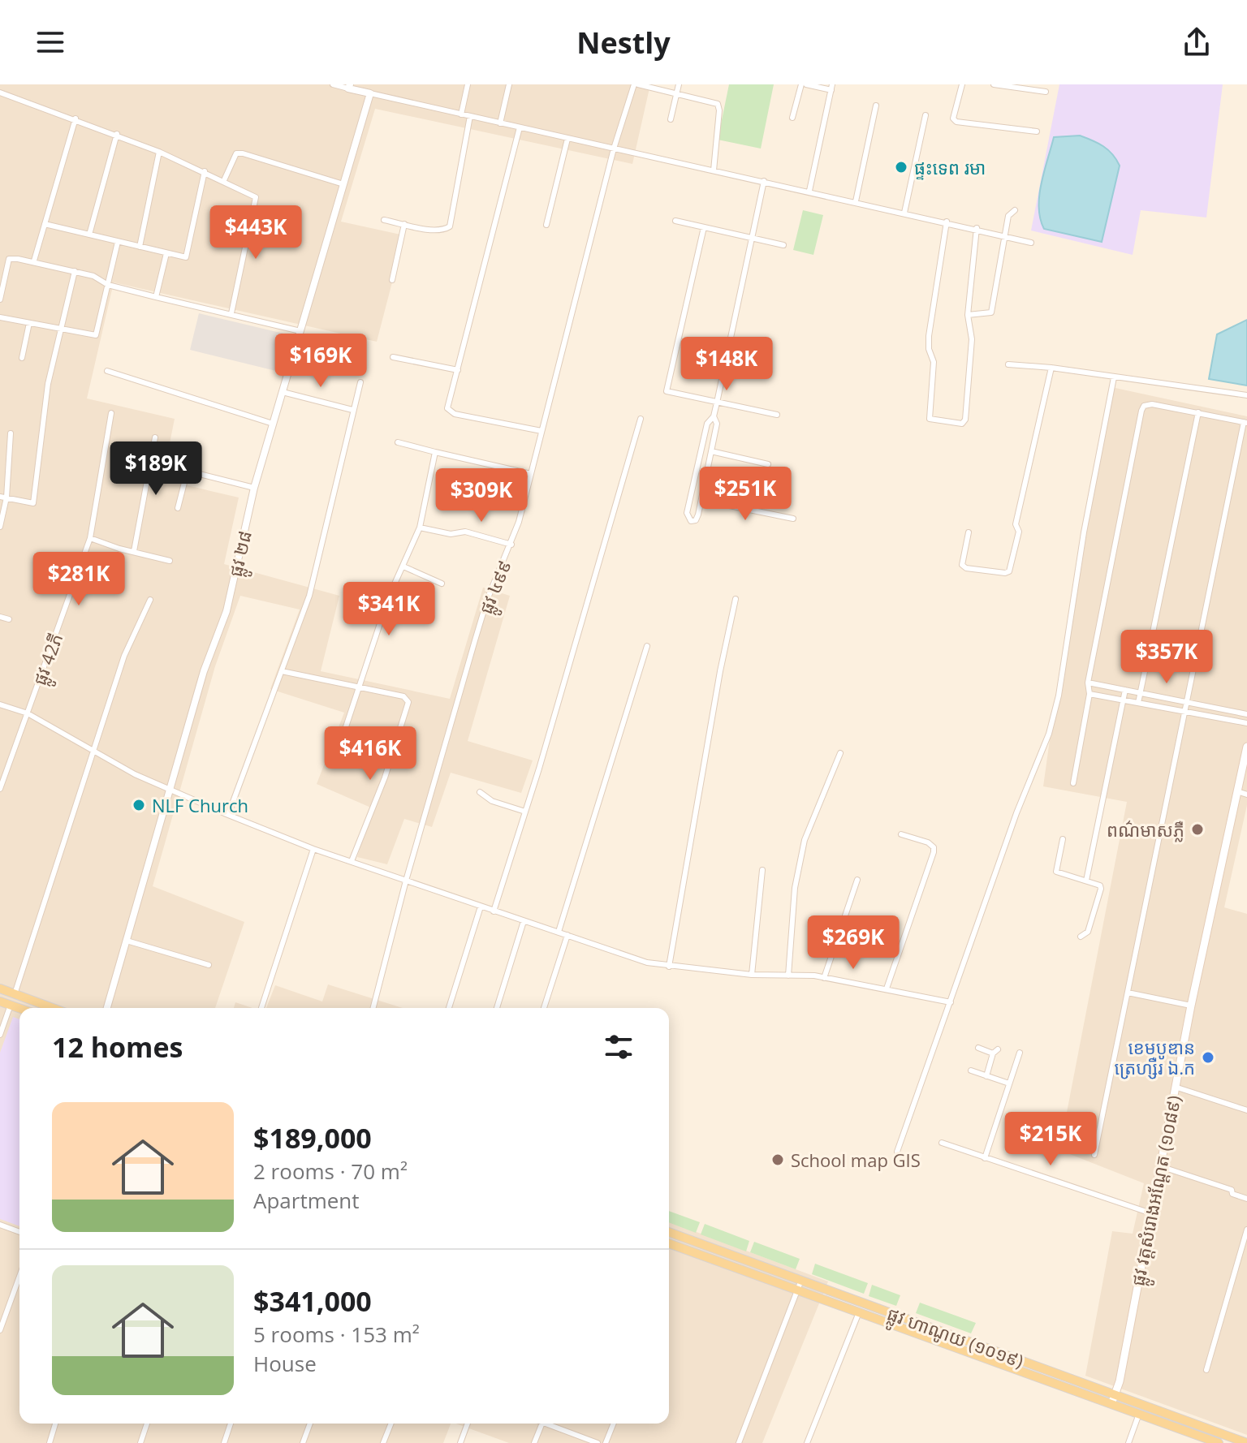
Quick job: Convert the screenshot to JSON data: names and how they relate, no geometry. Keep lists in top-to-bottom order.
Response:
{
  "streets": {
    "main road": ["ផ្លូវ វត្តសំរោងអណ្ដែត (១០៨៩)", "ផ្លូវ ហាណូយ (១០១៩)"],
    "street": ["ផ្លូវ ២៨", "ផ្លូវ ៤៩៩", "ផ្លូវ 42ភី"]
  },
  "crossings": [
    ["ផ្លូវ វត្តសំរោងអណ្ដែត (១០៨៩)", "ផ្លូវ ហាណូយ (១០១៩)"]
  ],
  "places": [
    "ផ្ទះទេព រមា",
    "NLF Church",
    "ពណ៌មាសភ្លឺ",
    "ខេមបូឌាន ត្រេហ្សឺរ ឯ.ក",
    "School map GIS"
  ],
  "page": {
    "header": "Nestly",
    "price": [
      "$443K",
      "$169K",
      "$148K",
      "$189K",
      "$251K",
      "$309K",
      "$281K",
      "$341K",
      "$357K",
      "$416K",
      "$269K",
      "$215K"
    ],
    "heading": "12 homes",
    "list": [
      {
        "name": "$189,000",
        "note": "2 rooms · 70 m² · Apartment"
      },
      {
        "name": "$341,000",
        "note": "5 rooms · 153 m² · House"
      }
    ]
  }
}
